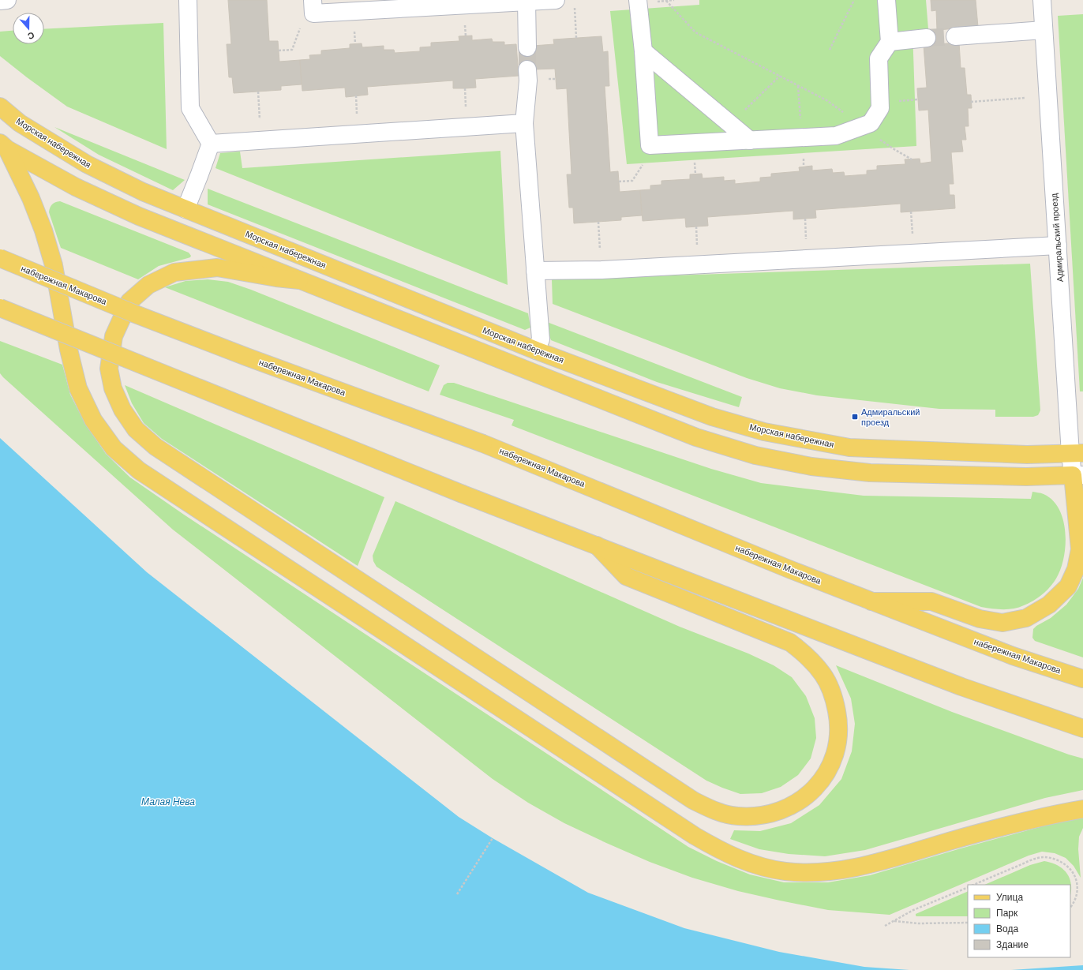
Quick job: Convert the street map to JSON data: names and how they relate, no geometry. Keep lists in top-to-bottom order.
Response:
{
  "streets": {
    "main road": ["Морская набережная", "набережная Макарова"],
    "street": ["Адмиральский проезд"]
  },
  "crossings": [
    ["Морская набережная", "Адмиральский проезд"]
  ],
  "water": ["Малая Нева"],
  "places": {
    "transit": ["Адмиральский проезд"]
  },
  "legend": [
    "Улица",
    "Парк",
    "Вода",
    "Здание"
  ],
  "north": "bottom"
}
